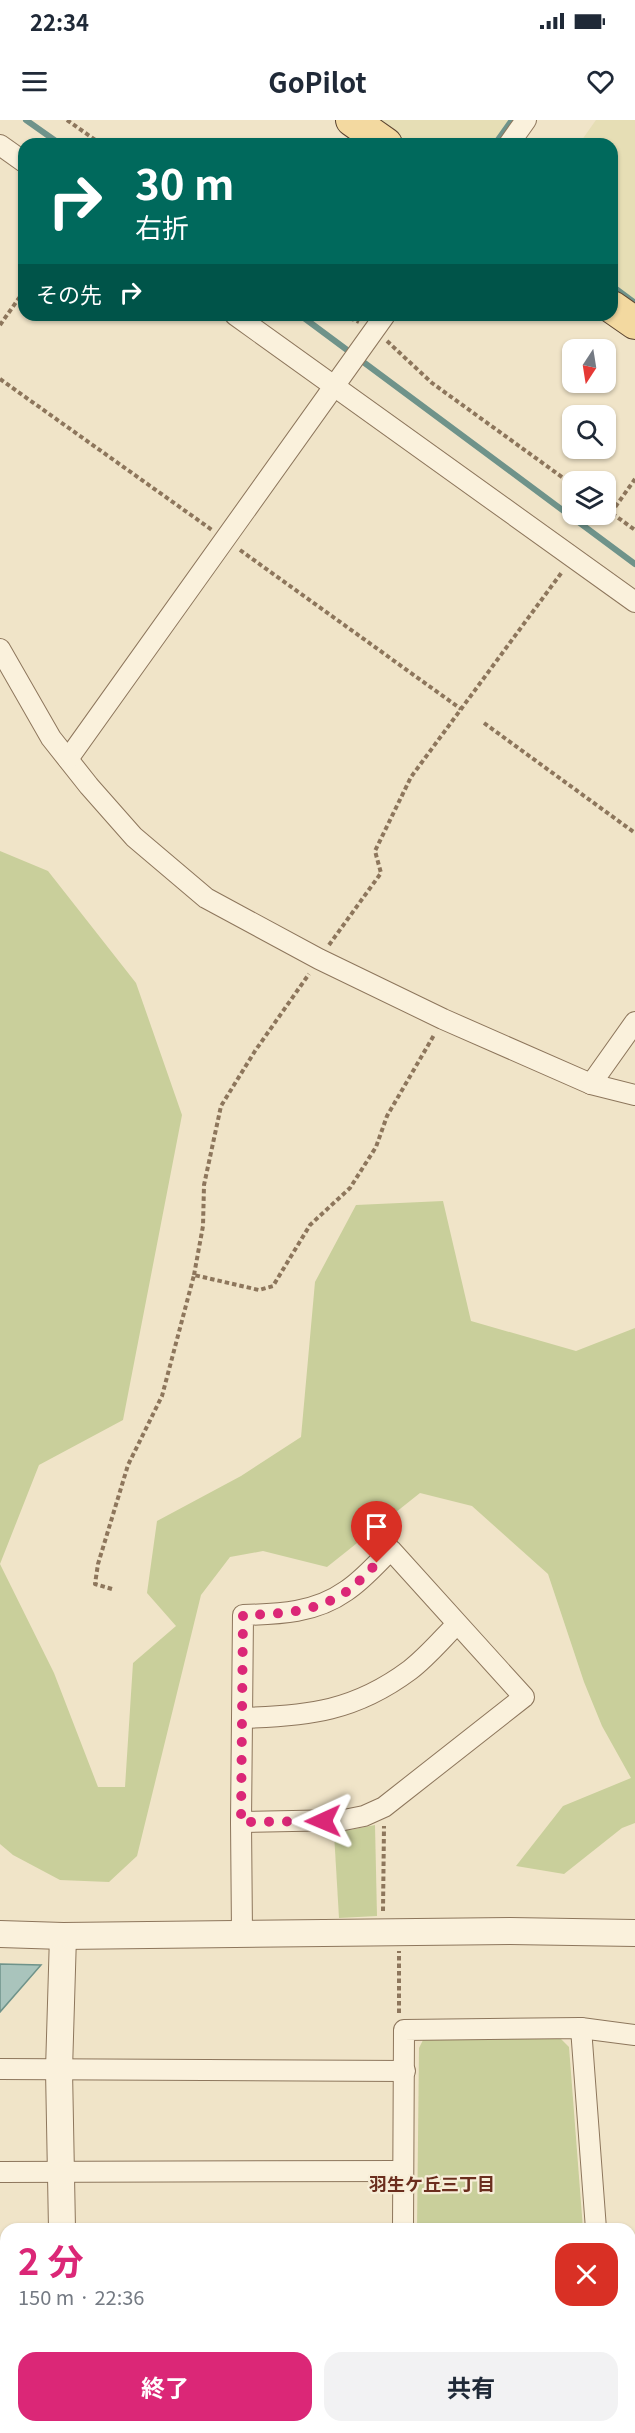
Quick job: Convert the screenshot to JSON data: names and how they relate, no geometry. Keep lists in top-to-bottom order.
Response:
{
  "districts": ["羽生ケ丘三丁目"],
  "north": "bottom",
  "page": {
    "status": "22:34",
    "header": "GoPilot",
    "turn": ["30 m", "右折"],
    "then": "その先",
    "heading": ["2 分", "150 m · 22:36"],
    "buttons": ["終了", "共有"]
  }
}
